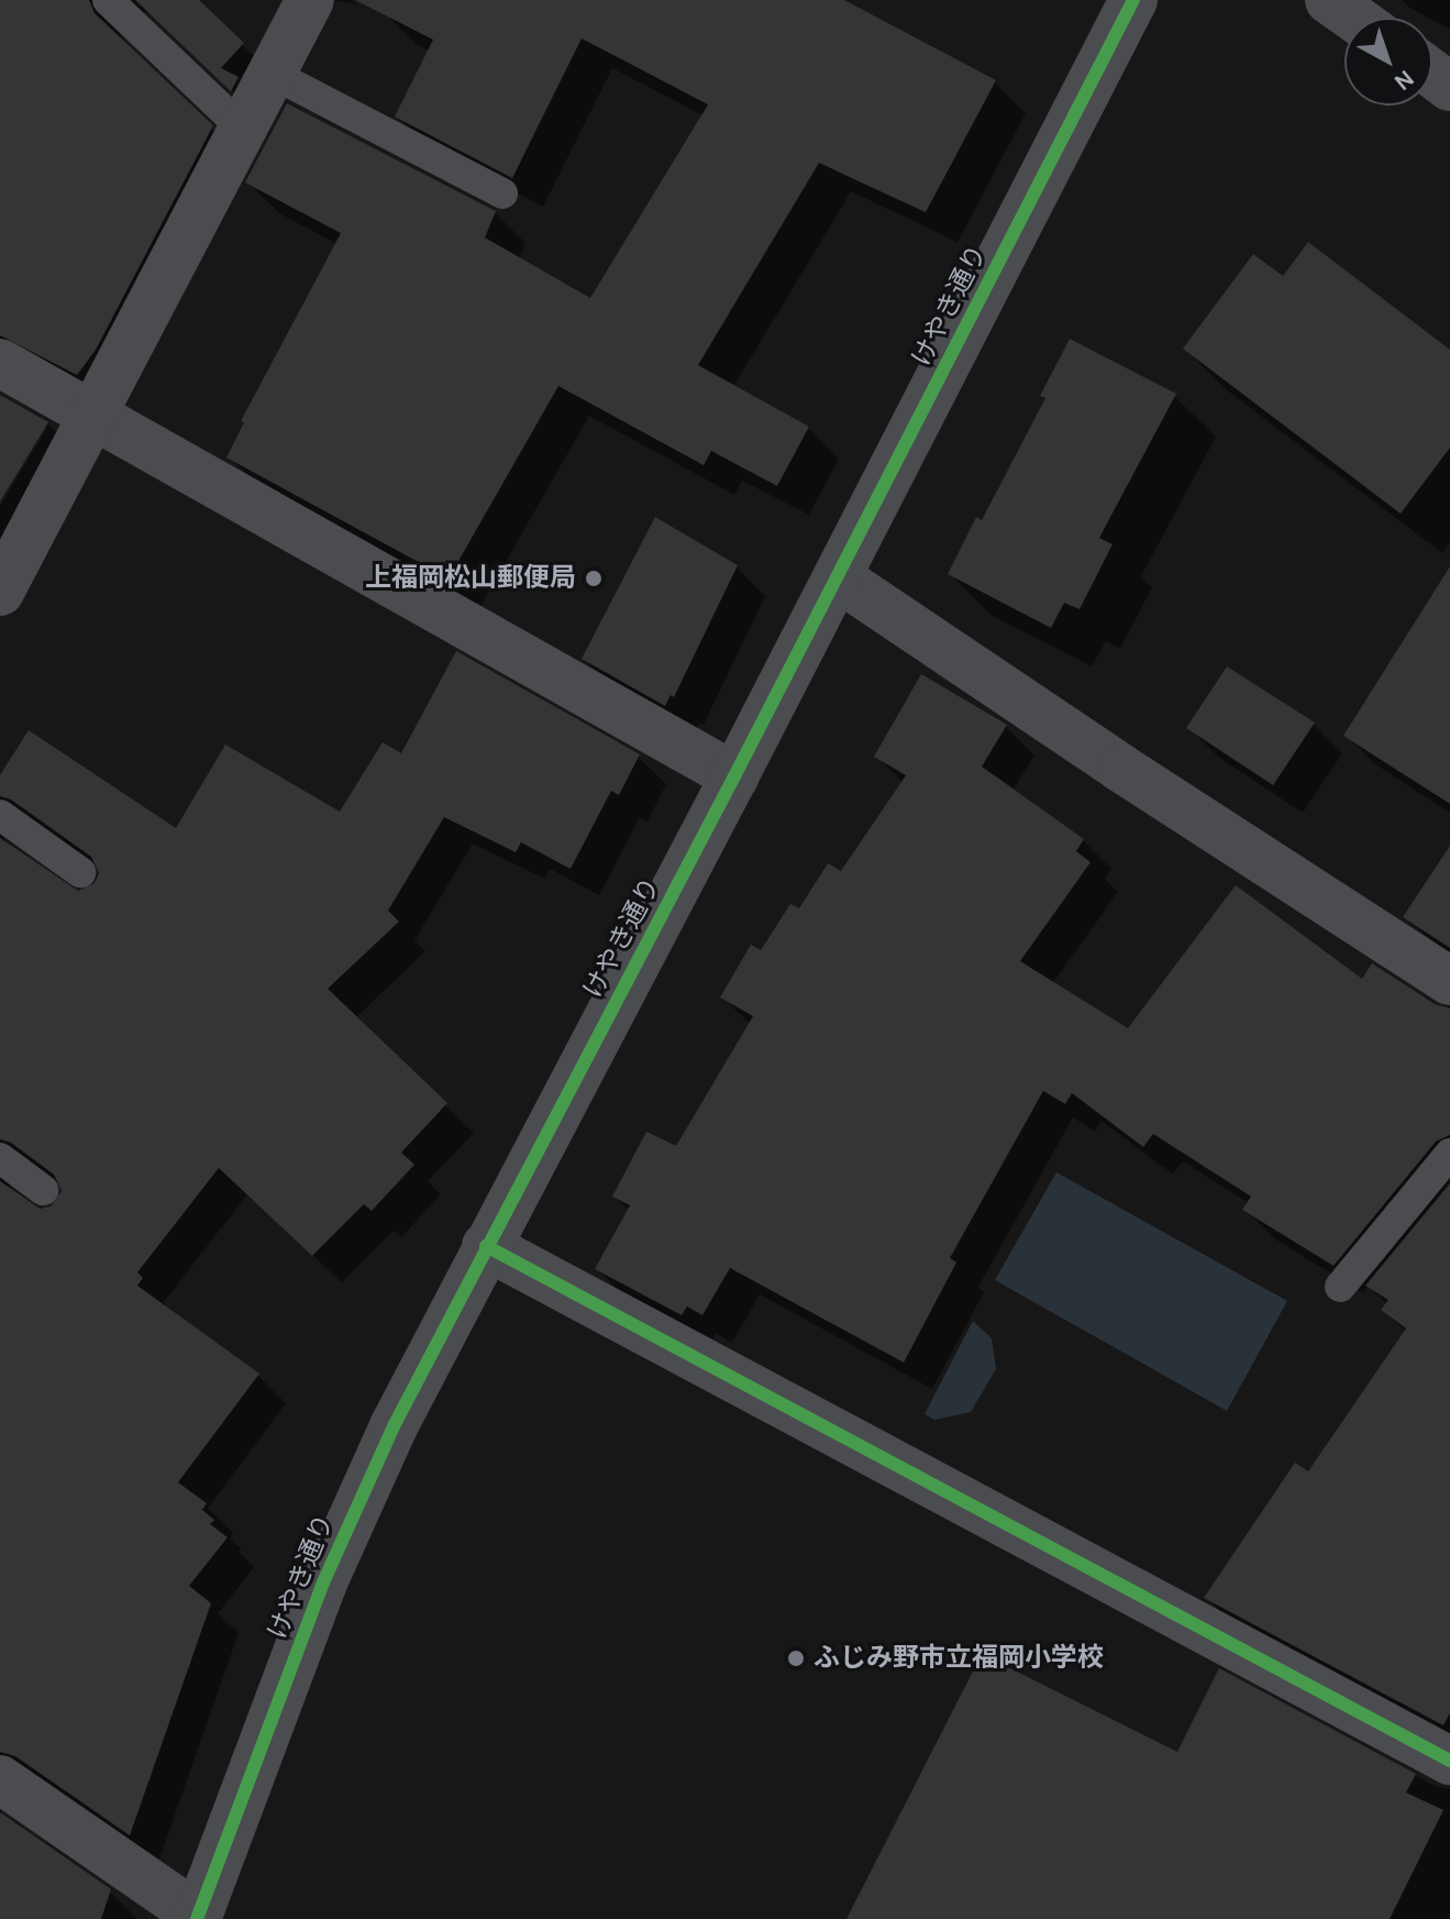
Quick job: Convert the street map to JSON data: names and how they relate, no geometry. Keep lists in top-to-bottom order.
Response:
{
  "streets": {
    "street": ["けやき通り"]
  },
  "places": ["上福岡松山郵便局", "ふじみ野市立福岡小学校"],
  "north": "bottom right"
}
